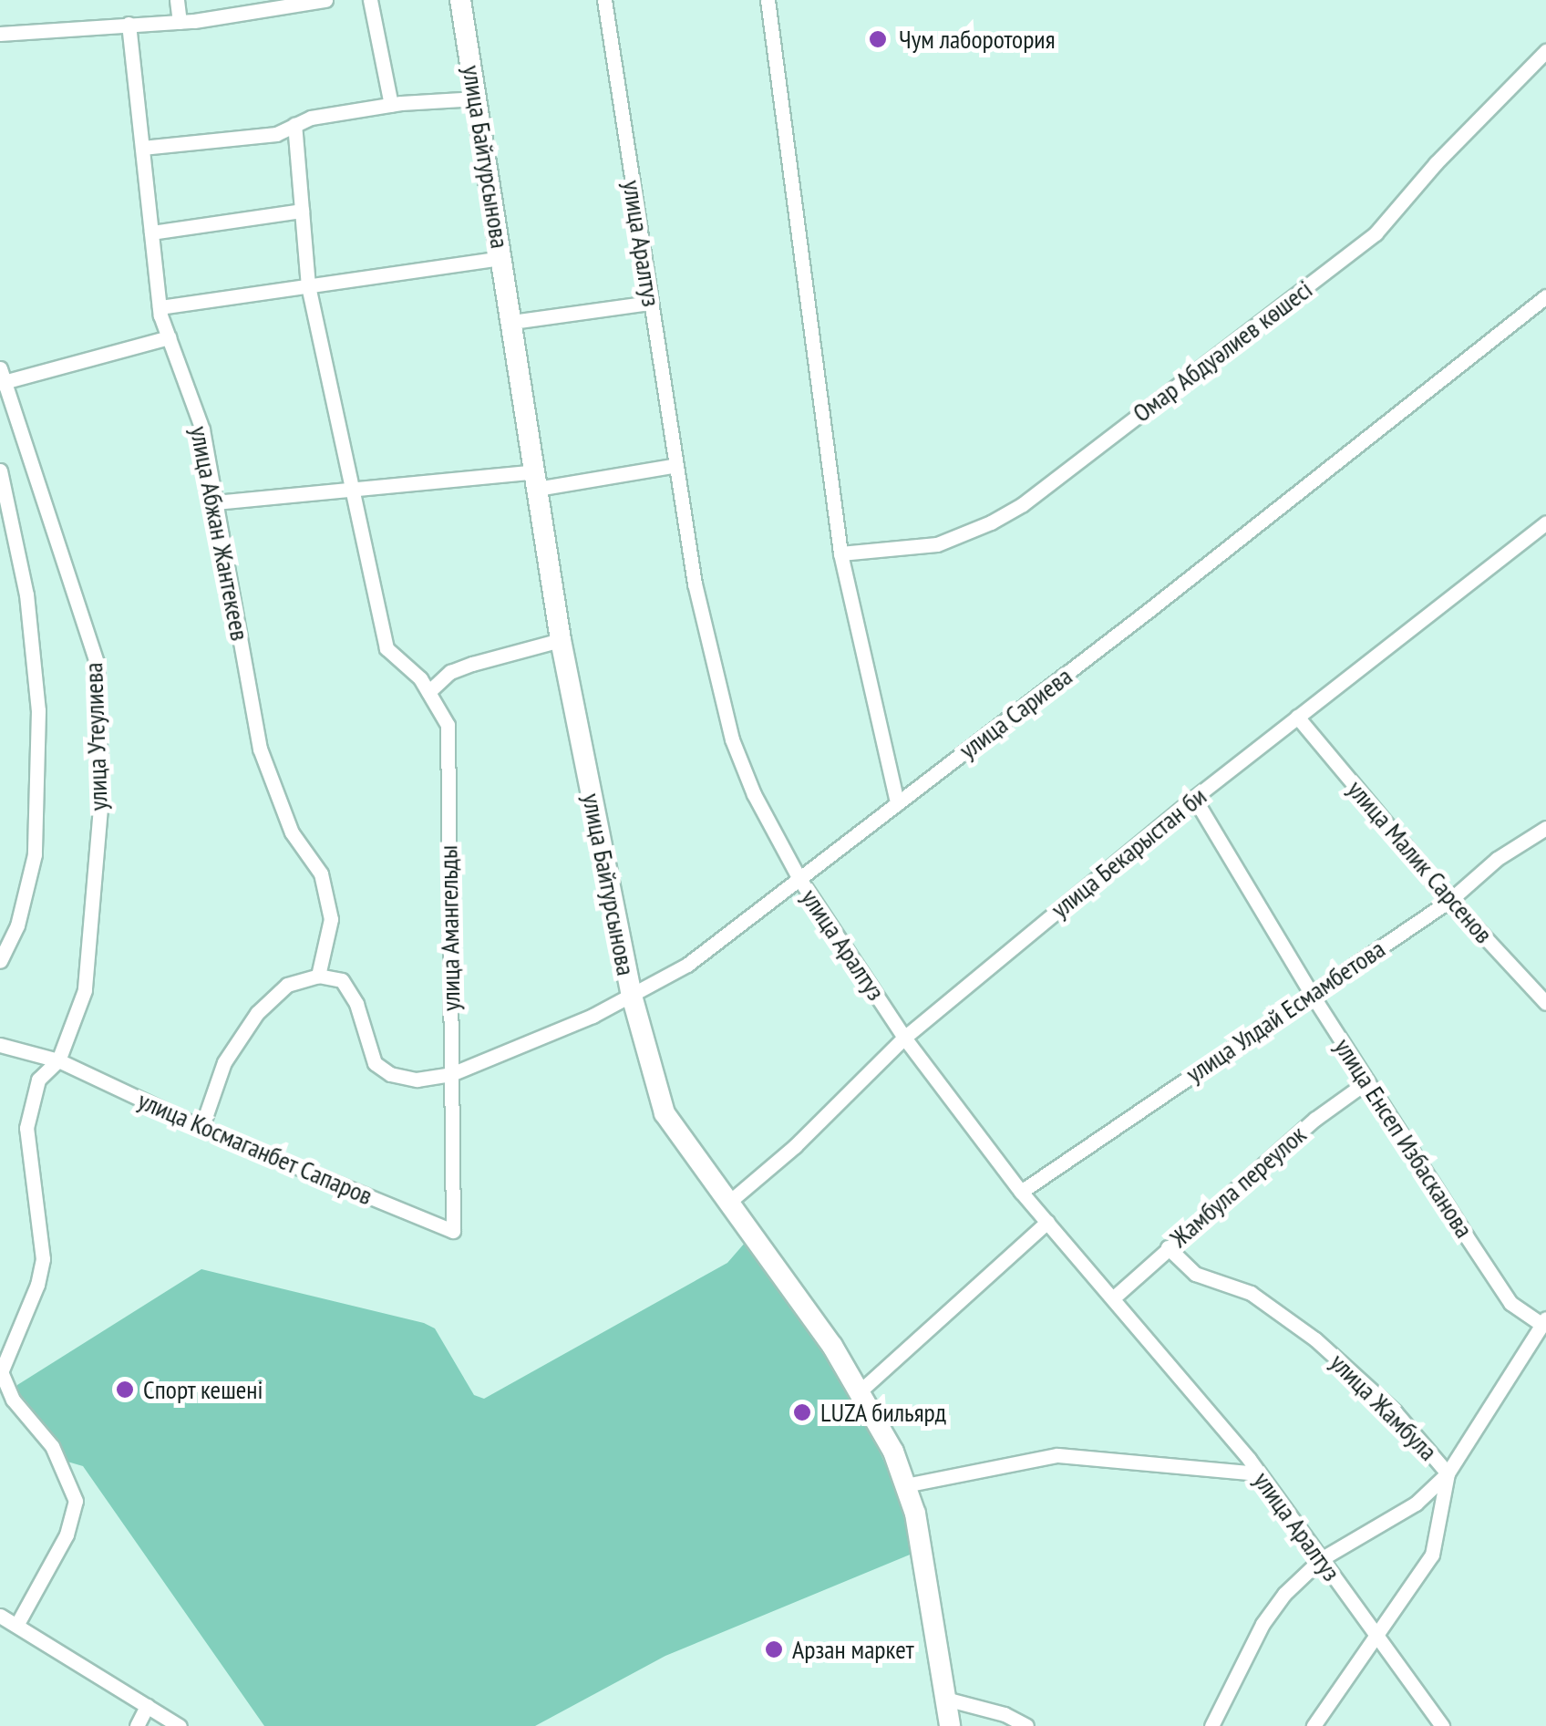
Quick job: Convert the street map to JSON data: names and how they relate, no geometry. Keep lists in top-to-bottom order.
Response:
{
  "streets": {
    "street": [
      "улица Байтурсынова",
      "улица Аралтуз",
      "Омар Абдуәлиев көшесі",
      "улица Абжан Жантекеев",
      "улица Сариева",
      "улица Утеулиева",
      "улица Бекарыстан би",
      "улица Малик Сарсенов",
      "улица Амангельды",
      "улица Улдай Есмамбетова",
      "улица Енсеп Избасканова",
      "улица Космаганбет Сапаров",
      "Жамбула переулок",
      "улица Жамбула"
    ]
  },
  "crossings": [
    ["улица Байтурсынова", "улица Сариева"],
    ["улица Байтурсынова", "улица Бекарыстан би"],
    ["улица Аралтуз", "улица Сариева"],
    ["улица Аралтуз", "улица Бекарыстан би"],
    ["улица Аралтуз", "улица Улдай Есмамбетова"],
    ["улица Аралтуз", "Жамбула переулок"],
    ["улица Аралтуз", "улица Жамбула"],
    ["улица Абжан Жантекеев", "улица Сариева"],
    ["улица Сариева", "улица Амангельды"],
    ["улица Утеулиева", "улица Космаганбет Сапаров"],
    ["улица Бекарыстан би", "улица Малик Сарсенов"],
    ["улица Бекарыстан би", "улица Енсеп Избасканова"],
    ["улица Малик Сарсенов", "улица Улдай Есмамбетова"],
    ["улица Амангельды", "улица Космаганбет Сапаров"],
    ["улица Улдай Есмамбетова", "улица Енсеп Избасканова"],
    ["улица Енсеп Избасканова", "Жамбула переулок"],
    ["Жамбула переулок", "улица Жамбула"]
  ],
  "places": [
    "Чум лаборотория",
    "Спорт кешені",
    "LUZA бильярд",
    "Арзан маркет"
  ]
}
